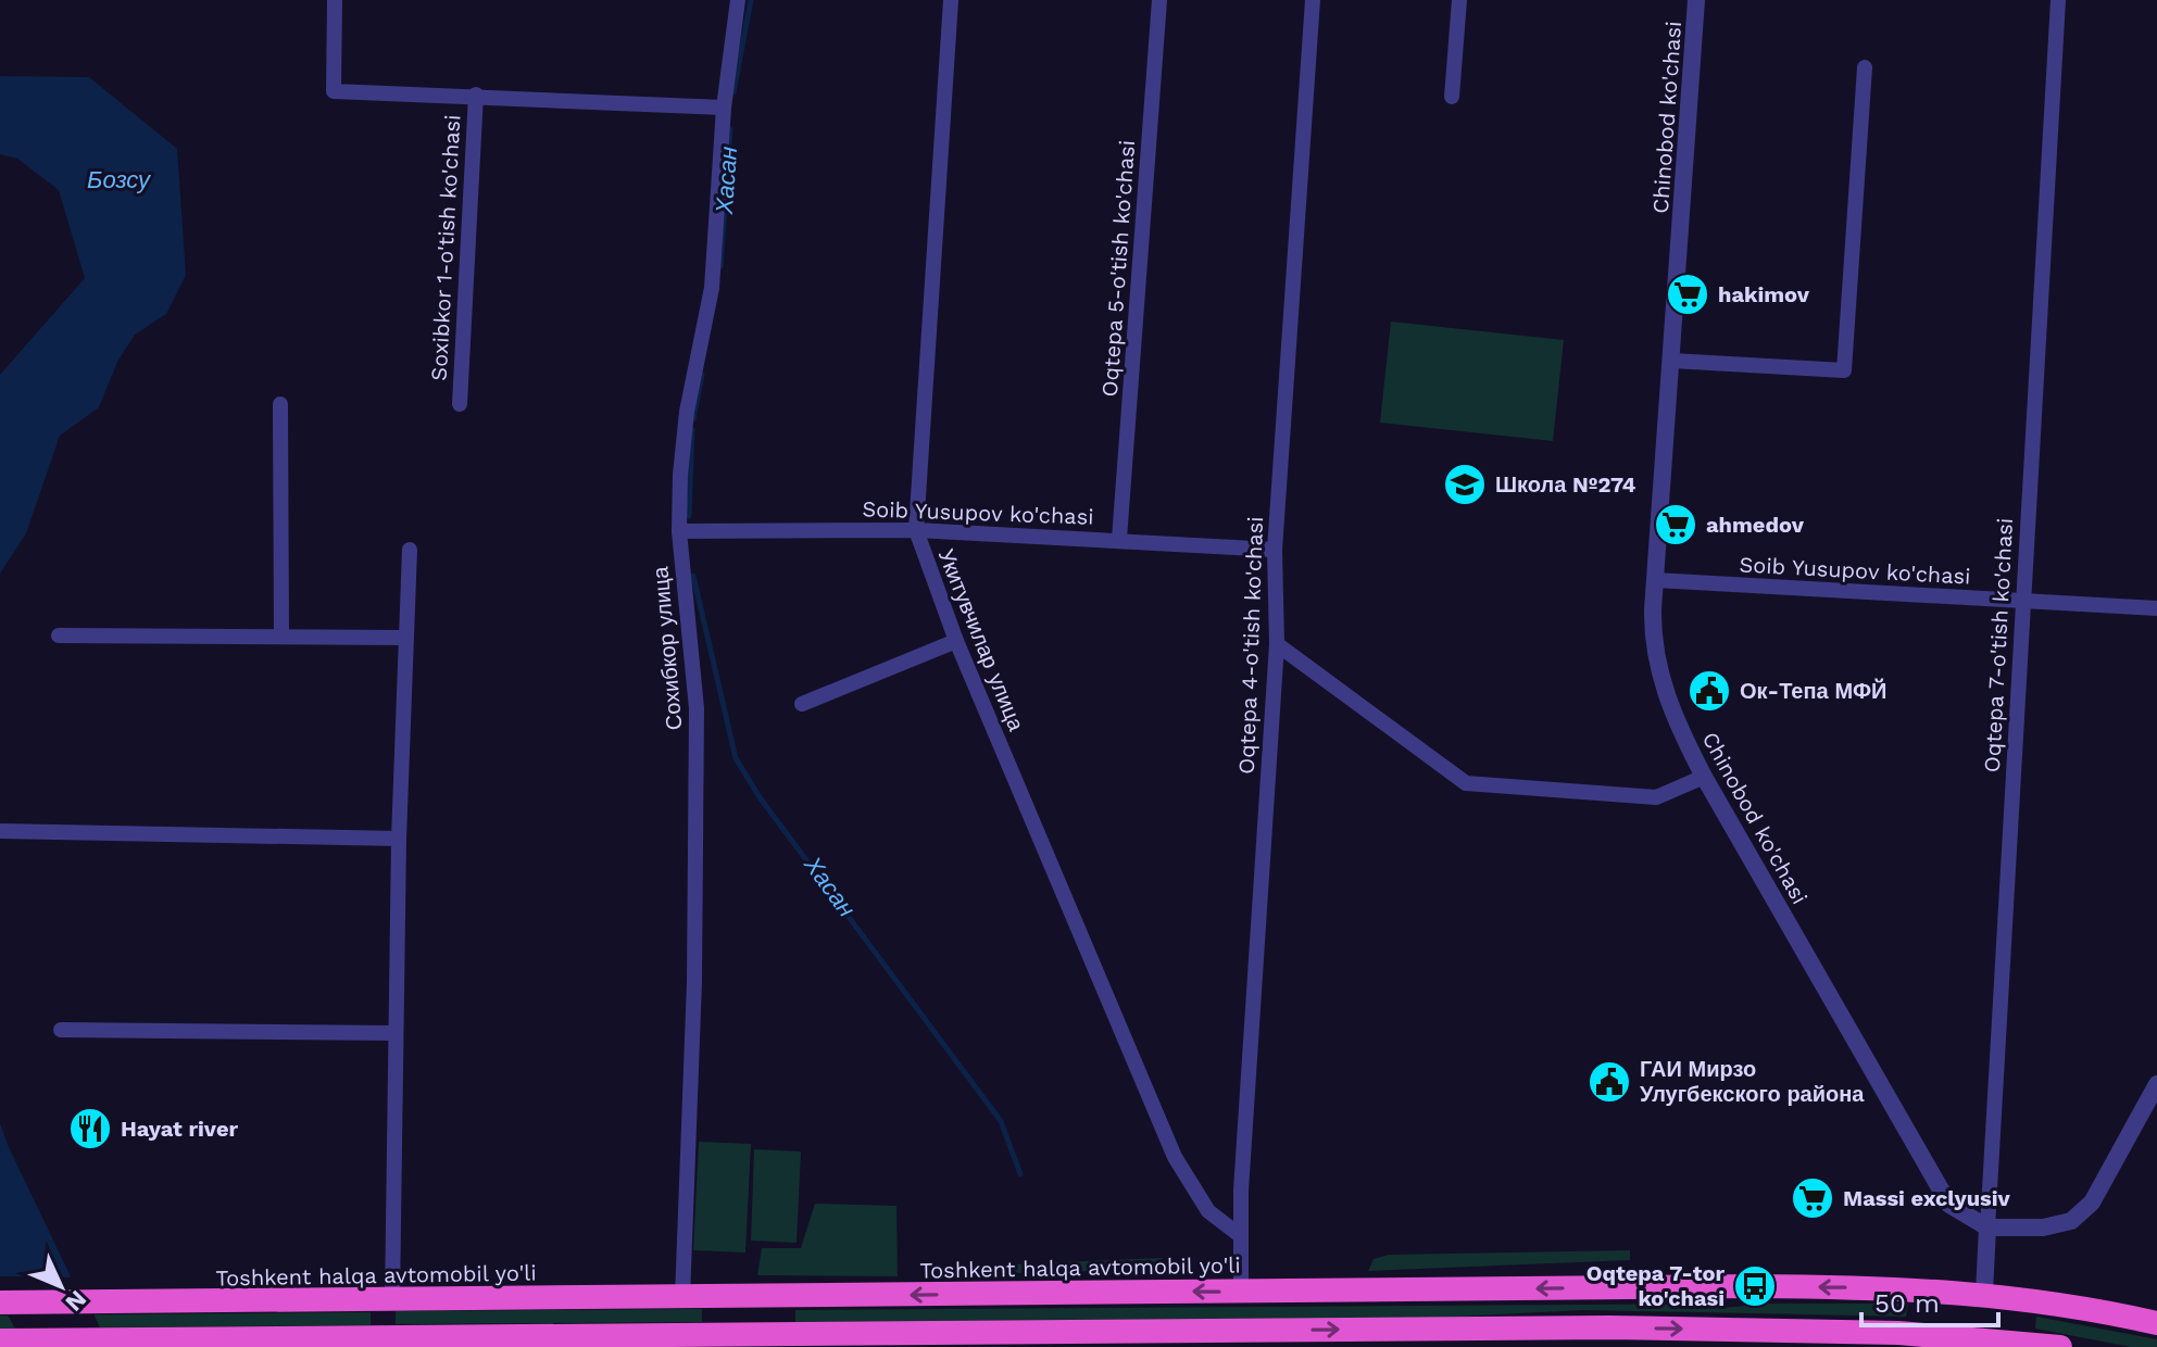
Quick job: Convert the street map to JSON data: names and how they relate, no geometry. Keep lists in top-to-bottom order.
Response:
{
  "streets": {
    "highway": ["Toshkent halqa avtomobil yo'li"],
    "street": [
      "Chinobod ko'chasi",
      "Soxibkor 1-o'tish ko'chasi",
      "Oqtepa 5-o'tish ko'chasi",
      "Soib Yusupov ko'chasi",
      "Укитувчилар улица",
      "Oqtepa 4-o'tish ko'chasi",
      "Oqtepa 7-o'tish ko'chasi",
      "Сохибкор улица"
    ]
  },
  "crossings": [
    ["Chinobod ko'chasi", "Soib Yusupov ko'chasi"],
    ["Chinobod ko'chasi", "Oqtepa 7-o'tish ko'chasi"],
    ["Soxibkor 1-o'tish ko'chasi", "Сохибкор улица"],
    ["Oqtepa 5-o'tish ko'chasi", "Soib Yusupov ko'chasi"],
    ["Soib Yusupov ko'chasi", "Укитувчилар улица"],
    ["Soib Yusupov ko'chasi", "Oqtepa 4-o'tish ko'chasi"],
    ["Soib Yusupov ko'chasi", "Oqtepa 7-o'tish ko'chasi"],
    ["Soib Yusupov ko'chasi", "Сохибкор улица"],
    ["Укитувчилар улица", "Oqtepa 4-o'tish ko'chasi"],
    ["Oqtepa 4-o'tish ko'chasi", "Toshkent halqa avtomobil yo'li"],
    ["Oqtepa 7-o'tish ko'chasi", "Toshkent halqa avtomobil yo'li"],
    ["Сохибкор улица", "Toshkent halqa avtomobil yo'li"]
  ],
  "water": ["Бозсу", "Хасан"],
  "places": {
    "supermarket": ["hakimov", "ahmedov", "Massi exclyusiv"],
    "school or university": ["Школа №274"],
    "public building": ["Ок-Тепа МФЙ", "ГАИ Мирзо Улугбекского района"],
    "restaurant": ["Hayat river"],
    "bus stop": ["Oqtepa 7-tor ko'chasi"]
  },
  "scale_bar": "50 m",
  "north": "bottom right"
}
